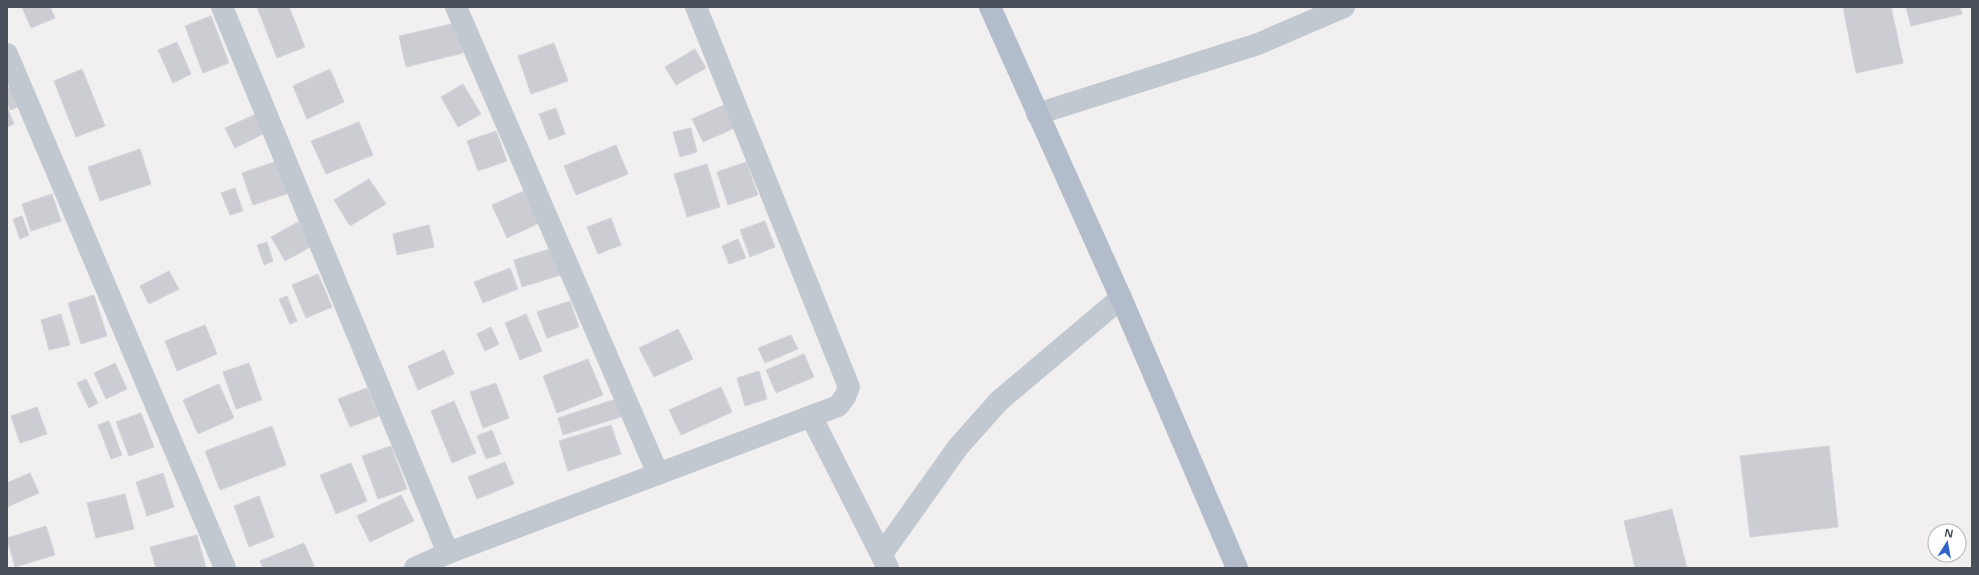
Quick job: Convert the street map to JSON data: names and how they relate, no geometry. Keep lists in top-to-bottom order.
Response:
{
  "north": "top"
}
